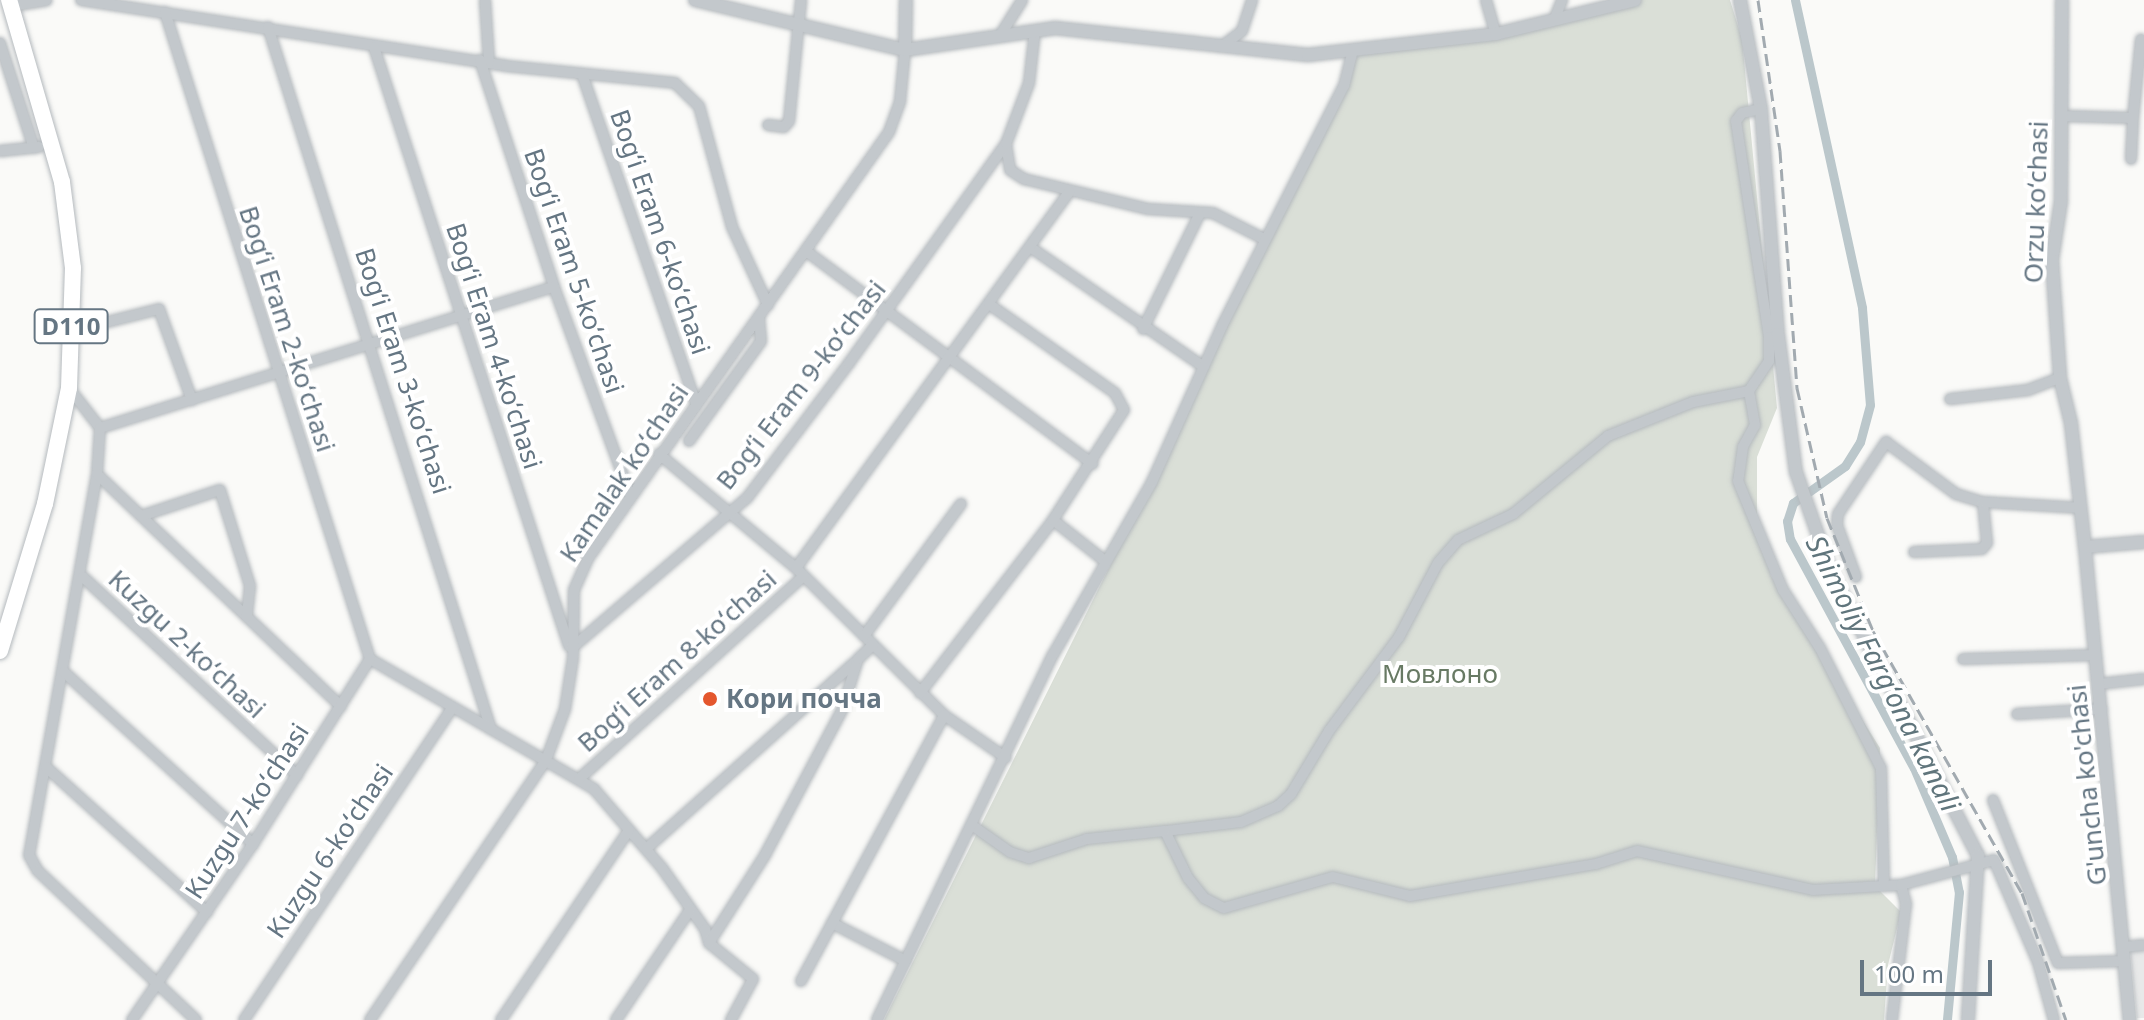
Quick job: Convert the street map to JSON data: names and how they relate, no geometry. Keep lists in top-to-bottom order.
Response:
{
  "streets": {
    "main road": ["D110"],
    "street": [
      "Orzu koʻchasi",
      "Bogʻi Eram 6-koʻchasi",
      "Bogʻi Eram 5-koʻchasi",
      "Bogʻi Eram 2-koʻchasi",
      "Bogʻi Eram 4-koʻchasi",
      "Bogʻi Eram 3-koʻchasi",
      "Bogʻi Eram 9-koʻchasi",
      "Kamalak koʻchasi",
      "Kuzgu 2-koʻchasi",
      "Bogʻi Eram 8-koʻchasi",
      "G'uncha ko'chasi",
      "Kuzgu 7-koʻchasi",
      "Kuzgu 6-koʻchasi"
    ]
  },
  "crossings": [
    ["Orzu koʻchasi", "G'uncha ko'chasi"],
    ["Bogʻi Eram 6-koʻchasi", "Kamalak koʻchasi"],
    ["Bogʻi Eram 5-koʻchasi", "Kamalak koʻchasi"],
    ["Bogʻi Eram 2-koʻchasi", "Kuzgu 7-koʻchasi"],
    ["Bogʻi Eram 4-koʻchasi", "Kamalak koʻchasi"],
    ["Bogʻi Eram 9-koʻchasi", "Bogʻi Eram 8-koʻchasi"],
    ["Kuzgu 2-koʻchasi", "Kuzgu 7-koʻchasi"]
  ],
  "water": ["Shimoliy Fargʻona kanali"],
  "parks": ["Мовлоно"],
  "places": ["Кори почча"],
  "scale_bar": "100 m"
}
